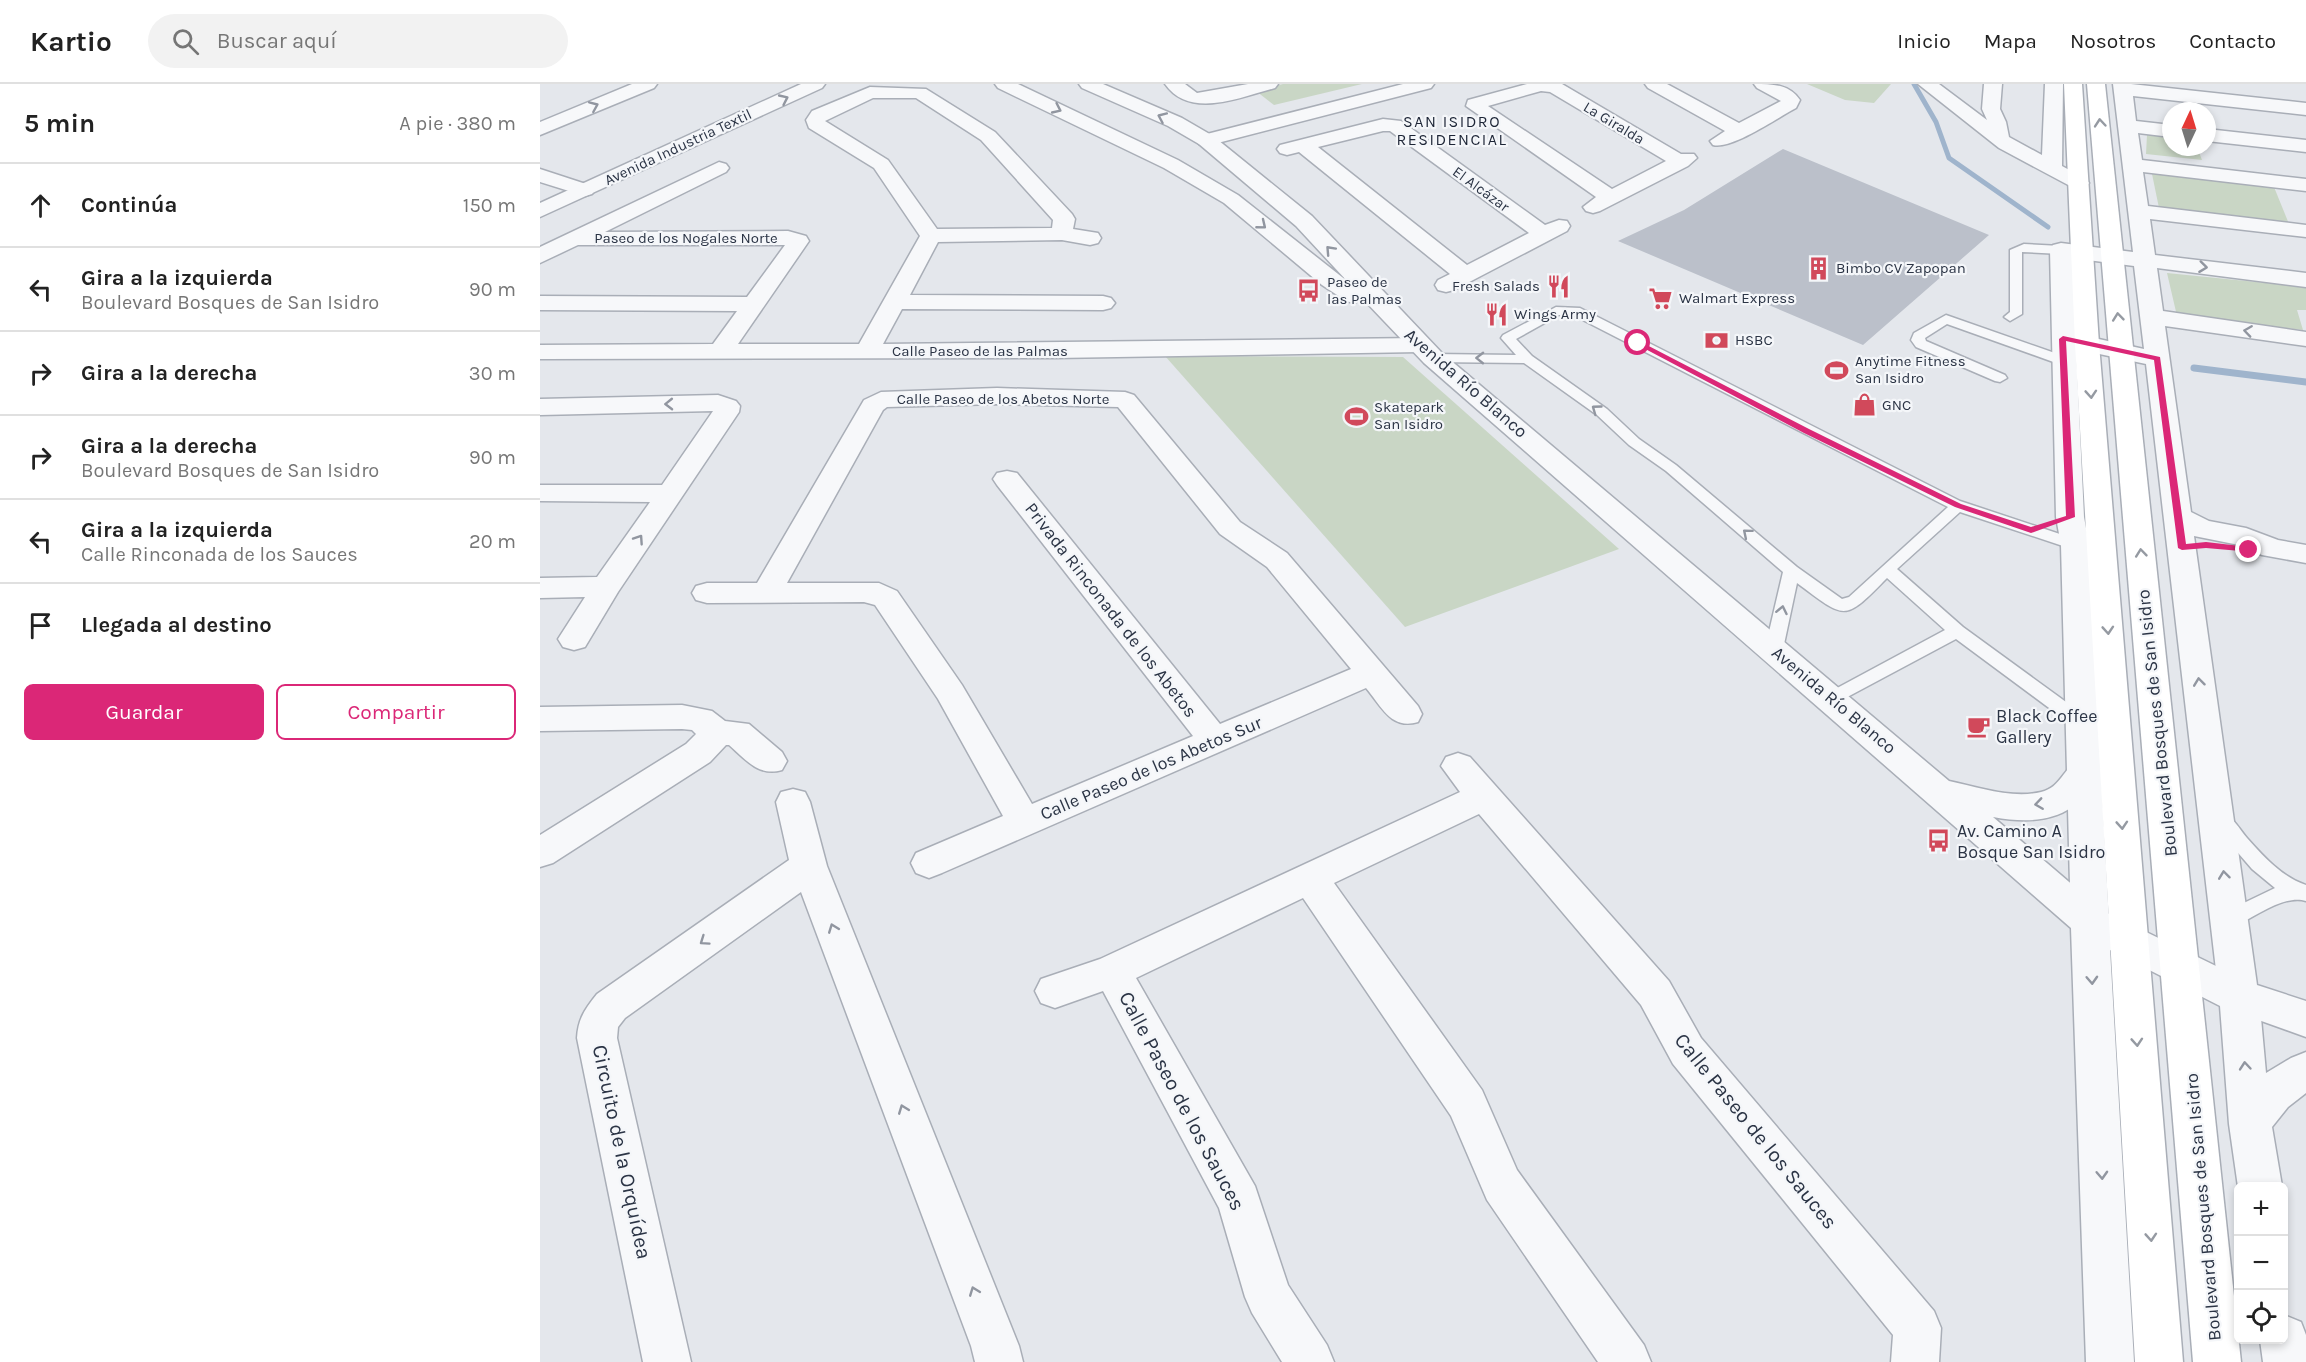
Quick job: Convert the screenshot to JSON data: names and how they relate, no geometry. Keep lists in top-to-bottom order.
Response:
{
  "streets": {
    "main road": ["Boulevard Bosques de San Isidro"],
    "street": [
      "La Giralda",
      "Avenida Industria Textil",
      "El Alcázar",
      "Paseo de los Nogales Norte",
      "Calle Paseo de las Palmas",
      "Avenida Río Blanco",
      "Calle Paseo de los Abetos Norte",
      "Privada Rinconada de los Abetos",
      "Calle Paseo de los Abetos Sur",
      "Calle Paseo de los Sauces",
      "Circuito de la Orquídea"
    ]
  },
  "crossings": [
    ["Calle Paseo de las Palmas", "Avenida Río Blanco"],
    ["Avenida Río Blanco", "Boulevard Bosques de San Isidro"],
    ["Calle Paseo de los Abetos Norte", "Calle Paseo de los Abetos Sur"],
    ["Privada Rinconada de los Abetos", "Calle Paseo de los Abetos Sur"]
  ],
  "one_way": ["Circuito de la Orquídea"],
  "districts": ["SAN ISIDRO RESIDENCIAL"],
  "places": {
    "building": ["Bimbo CV Zapopan"],
    "restaurant": ["Fresh Salads", "Wings Army"],
    "bus stop": ["Paseo de las Palmas", "Av. Camino A Bosque San Isidro"],
    "supermarket": ["Walmart Express"],
    "bank": ["HSBC"],
    "sports": ["Anytime Fitness San Isidro", "Skatepark San Isidro"],
    "shop": ["GNC"],
    "cafe": ["Black Coffee Gallery"]
  },
  "north": "top",
  "page": {
    "header": "Kartio",
    "search": "Buscar aquí",
    "nav": [
      "Inicio",
      "Mapa",
      "Nosotros",
      "Contacto"
    ],
    "heading": ["5 min", "A pie · 380 m"],
    "list": [
      ["Continúa", "150 m"],
      ["Gira a la izquierda", "Boulevard Bosques de San Isidro", "90 m"],
      ["Gira a la derecha", "30 m"],
      ["Gira a la derecha", "Boulevard Bosques de San Isidro", "90 m"],
      ["Gira a la izquierda", "Calle Rinconada de los Sauces", "20 m"],
      "Llegada al destino"
    ],
    "buttons": ["Guardar", "Compartir"],
    "map_buttons": ["+", "−"]
  }
}
